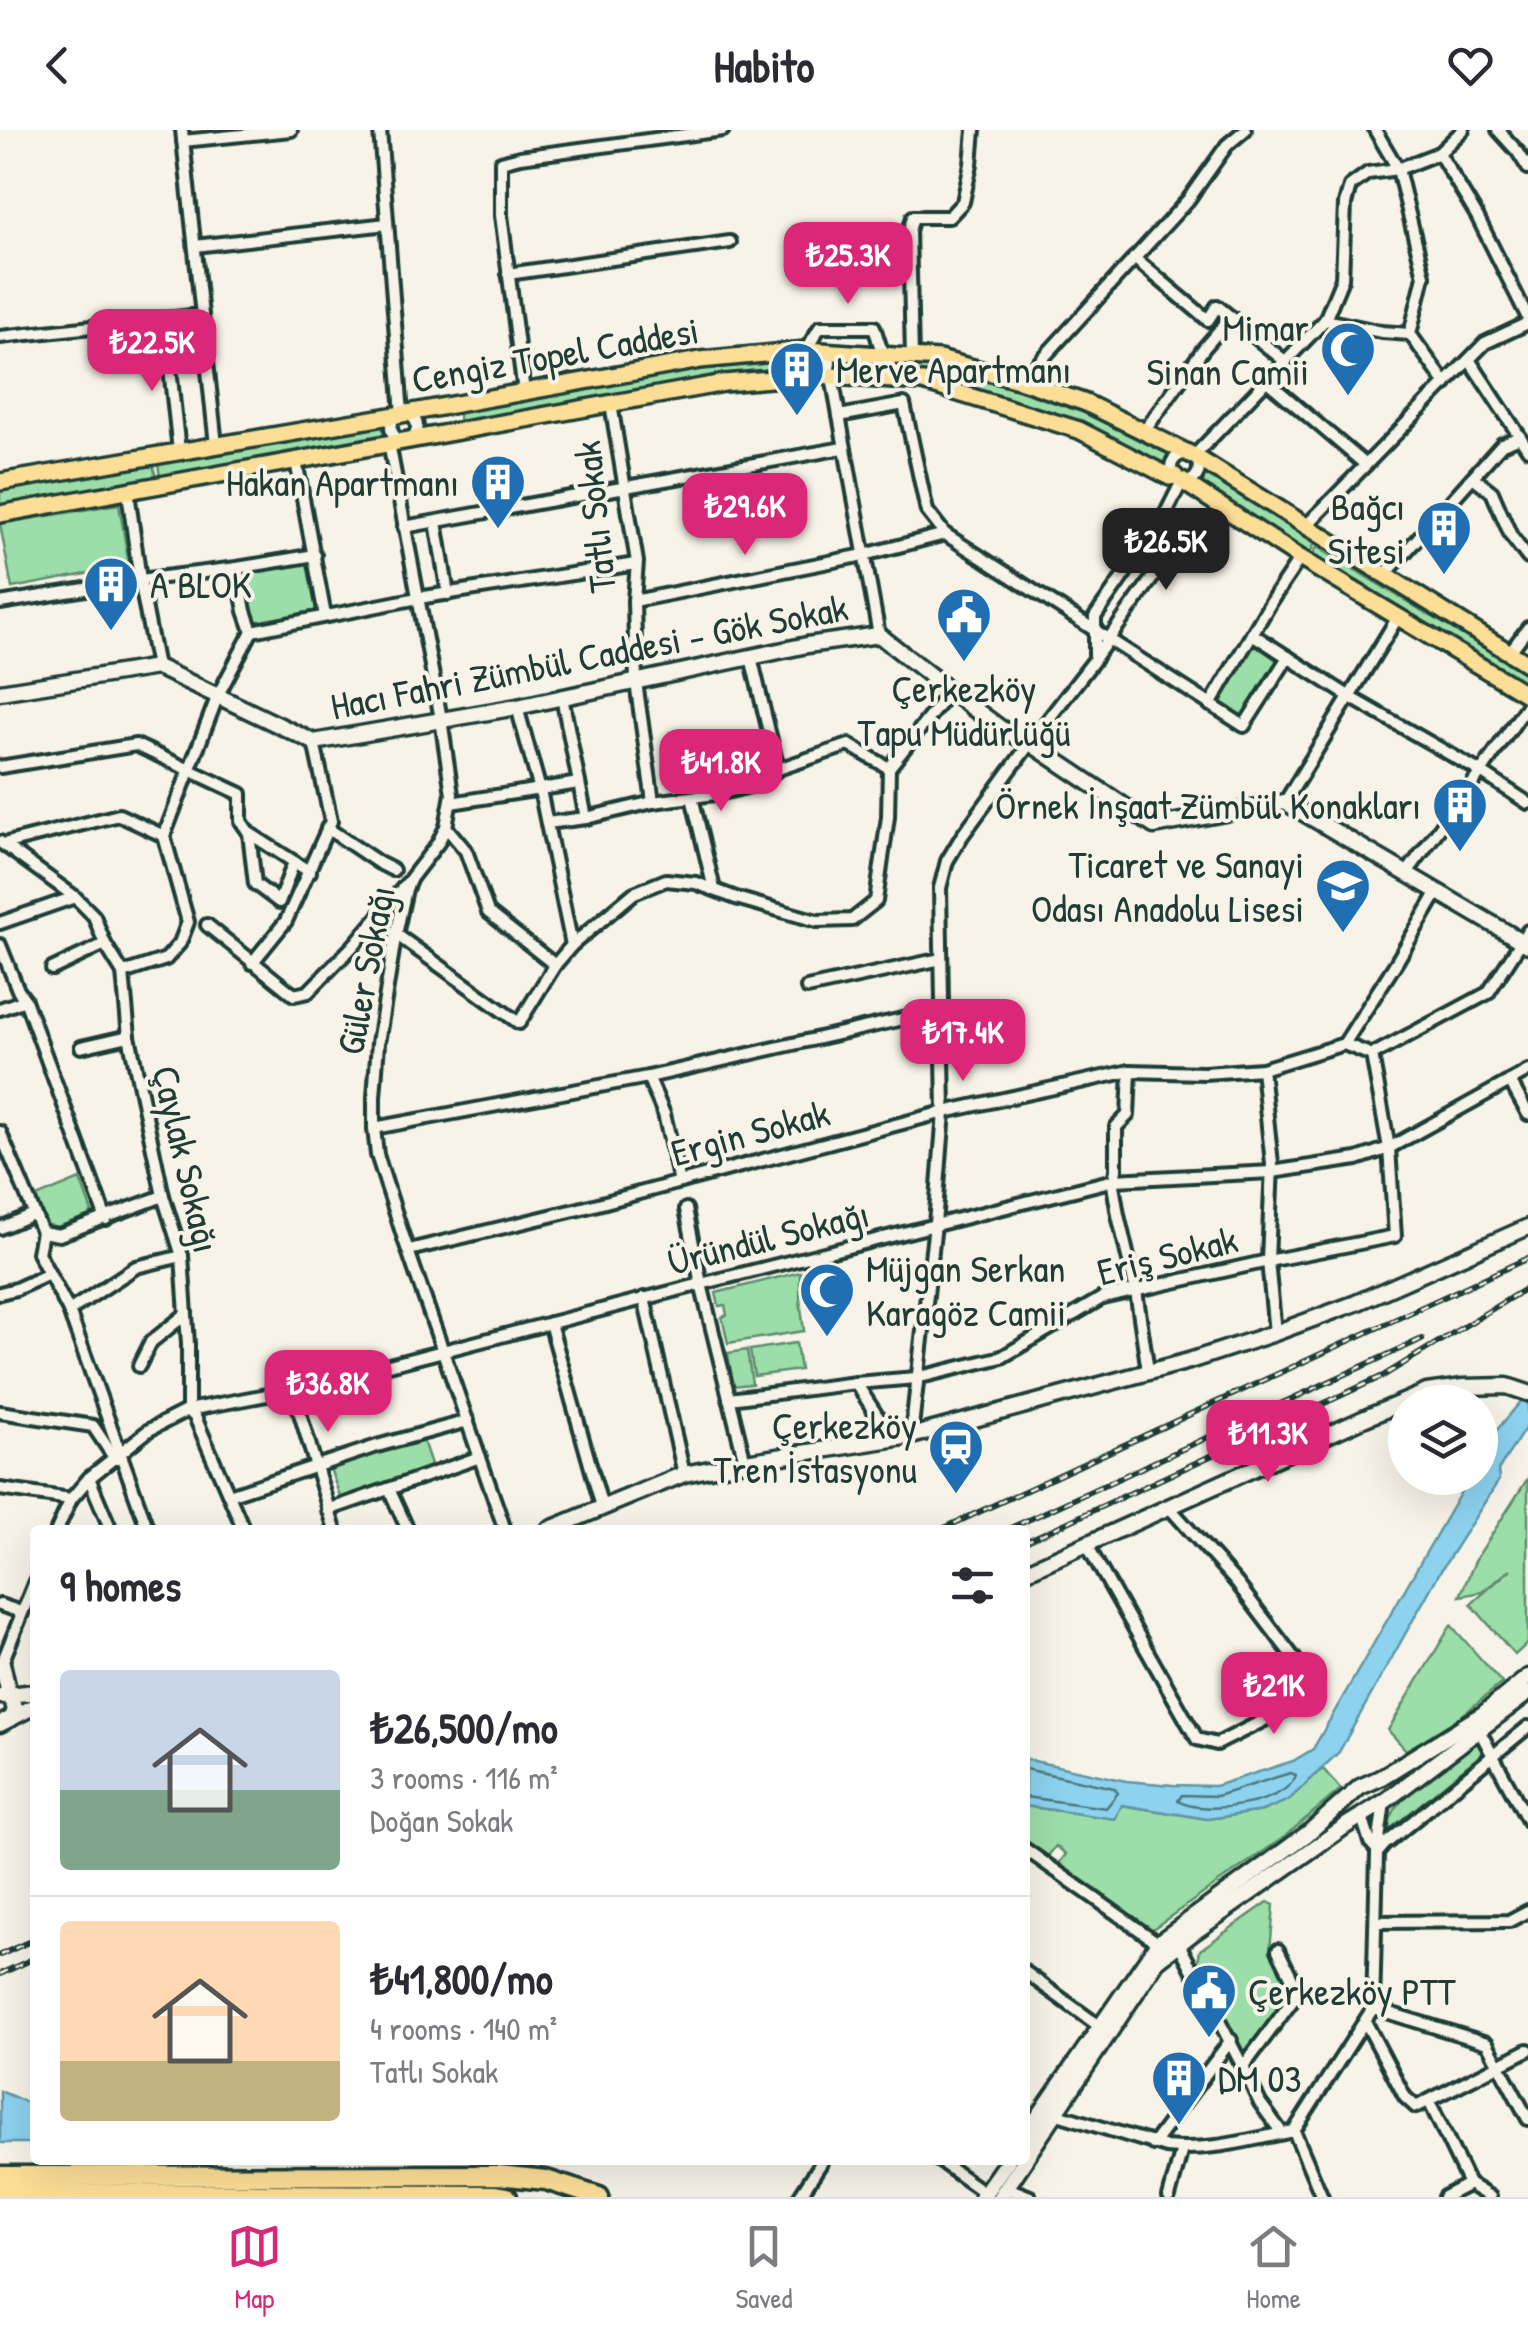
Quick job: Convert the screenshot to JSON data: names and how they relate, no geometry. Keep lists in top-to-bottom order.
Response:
{
  "streets": {
    "main road": ["Cengiz Topel Caddesi", "Hacı Fahri Zümbül Caddesi - Gök Sokak"],
    "street": [
      "Tatlı Sokak",
      "Güler Sokağı",
      "Ergin Sokak",
      "Çaylak Sokağı",
      "Üründül Sokağı",
      "Eriş Sokak"
    ]
  },
  "crossings": [
    ["Cengiz Topel Caddesi", "Tatlı Sokak"],
    ["Cengiz Topel Caddesi", "Güler Sokağı"],
    ["Tatlı Sokak", "Hacı Fahri Zümbül Caddesi - Gök Sokak"],
    ["Hacı Fahri Zümbül Caddesi - Gök Sokak", "Güler Sokağı"],
    ["Güler Sokağı", "Ergin Sokak"],
    ["Güler Sokağı", "Üründül Sokağı"],
    ["Çaylak Sokağı", "Üründül Sokağı"],
    ["Üründül Sokağı", "Eriş Sokak"]
  ],
  "places": {
    "mosque": ["Mimar Sinan Camii", "Müjgan Serkan Karagöz Camii"],
    "building": [
      "Merve Apartmanı",
      "Hakan Apartmanı",
      "Bağcı Sitesi",
      "A BLOK",
      "Örnek İnşaat Zümbül Konakları",
      "DM 03"
    ],
    "public building": ["Çerkezköy Tapu Müdürlüğü", "Çerkezköy PTT"],
    "school or university": ["Ticaret ve Sanayi Odası Anadolu Lisesi"],
    "station": ["Çerkezköy Tren İstasyonu"]
  },
  "page": {
    "header": "Habito",
    "price": [
      "₺25.3K",
      "₺22.5K",
      "₺29.6K",
      "₺26.5K",
      "₺41.8K",
      "₺17.4K",
      "₺36.8K",
      "₺11.3K",
      "₺21K"
    ],
    "heading": "9 homes",
    "list": [
      {
        "name": "₺26,500/mo",
        "note": "3 rooms · 116 m² · Doğan Sokak"
      },
      {
        "name": "₺41,800/mo",
        "note": "4 rooms · 140 m² · Tatlı Sokak"
      }
    ],
    "tabs": ["Map", "Saved", "Home"]
  }
}
